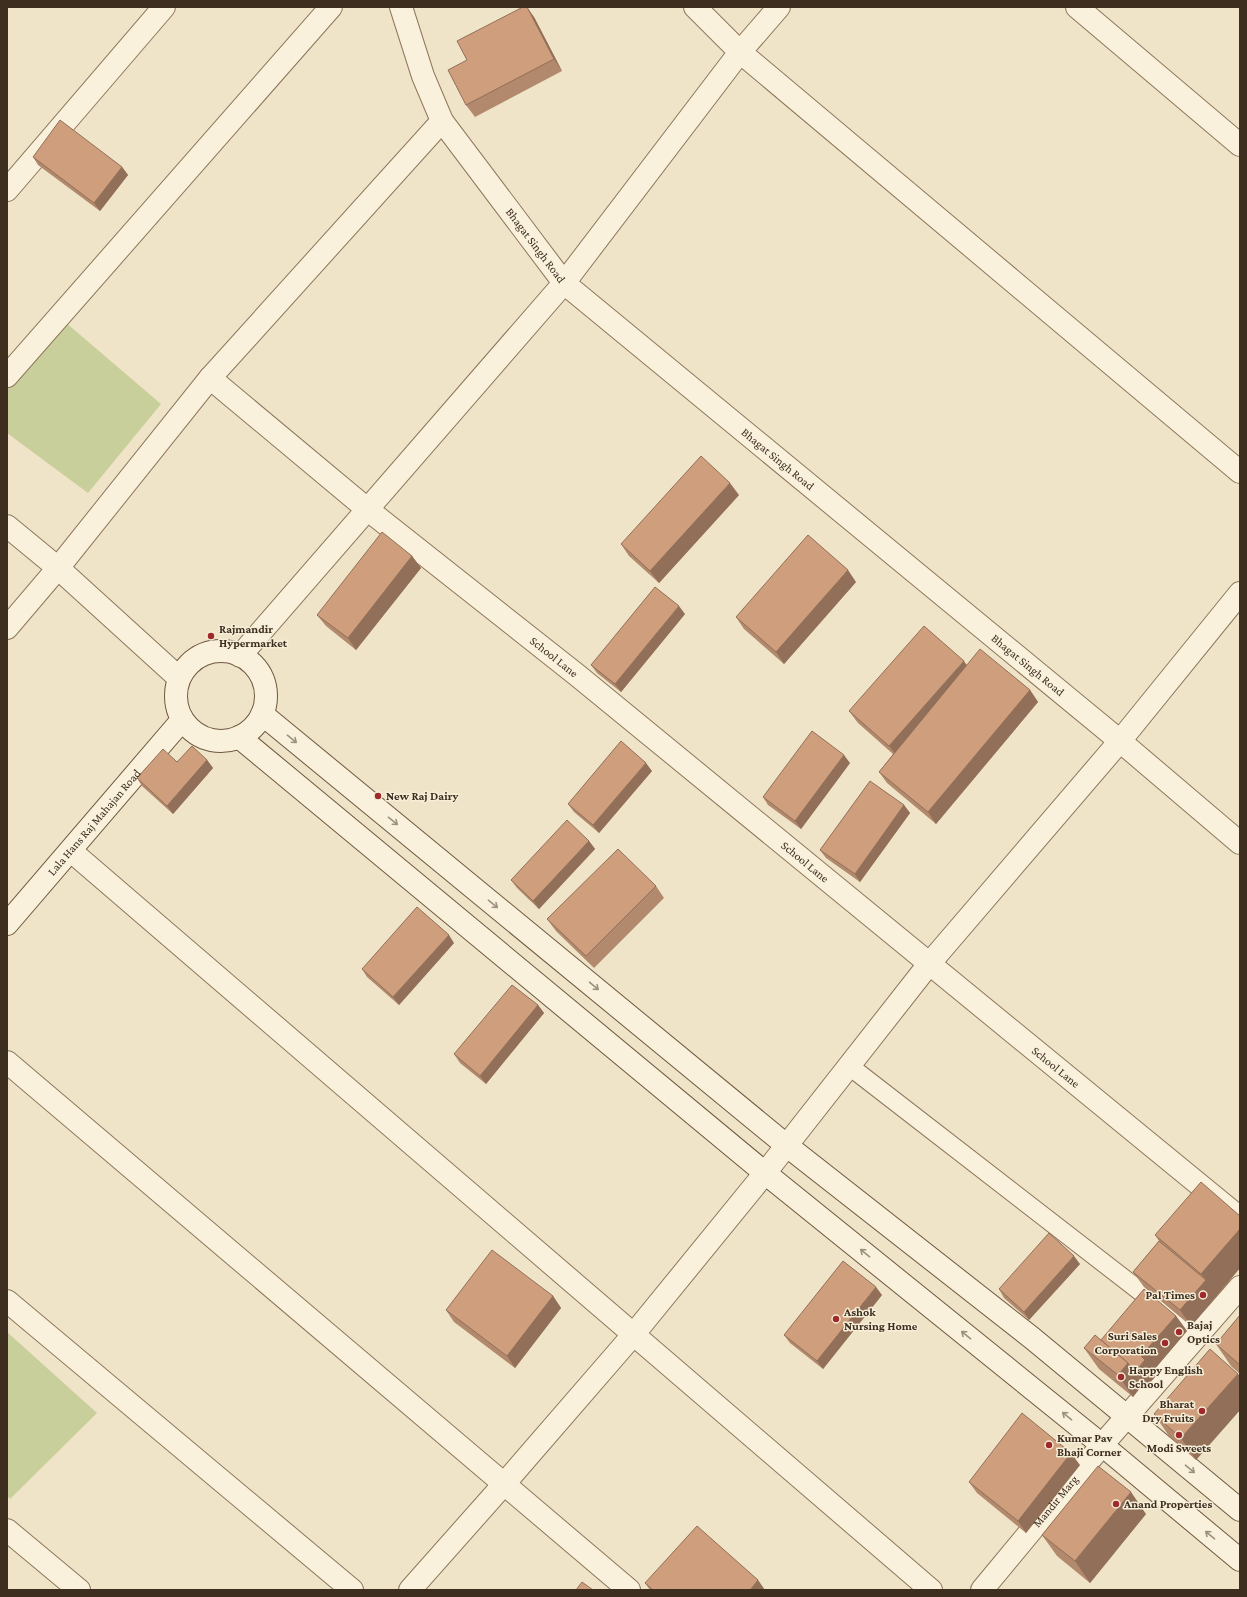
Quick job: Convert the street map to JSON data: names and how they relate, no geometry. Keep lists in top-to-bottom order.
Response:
{
  "streets": {
    "street": [
      "Bhagat Singh Road",
      "School Lane",
      "Lala Hans Raj Mahajan Road",
      "Mandir Marg"
    ]
  },
  "places": [
    "Rajmandir Hypermarket",
    "New Raj Dairy",
    "Pal Times",
    "Ashok Nursing Home",
    "Bajaj Optics",
    "Suri Sales Corporation",
    "Happy English School",
    "Bharat Dry Fruits",
    "Modi Sweets",
    "Kumar Pav Bhaji Corner",
    "Anand Properties"
  ]
}
